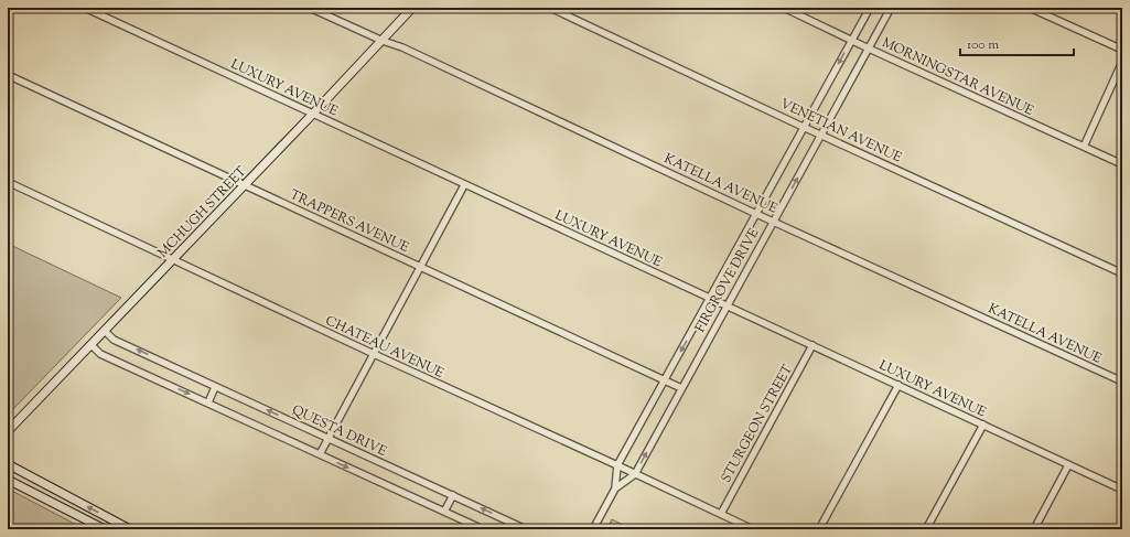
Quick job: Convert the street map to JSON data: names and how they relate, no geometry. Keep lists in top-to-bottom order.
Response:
{
  "streets": {
    "main road": ["MCHUGH STREET"],
    "street": [
      "MORNINGSTAR AVENUE",
      "LUXURY AVENUE",
      "VENETIAN AVENUE",
      "KATELLA AVENUE",
      "TRAPPERS AVENUE",
      "FIRGROVE DRIVE",
      "CHATEAU AVENUE",
      "STURGEON STREET",
      "QUESTA DRIVE"
    ]
  },
  "crossings": [
    ["MORNINGSTAR AVENUE", "FIRGROVE DRIVE"],
    ["LUXURY AVENUE", "MCHUGH STREET"],
    ["LUXURY AVENUE", "FIRGROVE DRIVE"],
    ["LUXURY AVENUE", "STURGEON STREET"],
    ["VENETIAN AVENUE", "FIRGROVE DRIVE"],
    ["KATELLA AVENUE", "MCHUGH STREET"],
    ["KATELLA AVENUE", "FIRGROVE DRIVE"],
    ["MCHUGH STREET", "TRAPPERS AVENUE"],
    ["MCHUGH STREET", "CHATEAU AVENUE"],
    ["MCHUGH STREET", "QUESTA DRIVE"],
    ["TRAPPERS AVENUE", "FIRGROVE DRIVE"],
    ["FIRGROVE DRIVE", "CHATEAU AVENUE"],
    ["CHATEAU AVENUE", "STURGEON STREET"]
  ],
  "scale_bar": "100 m"
}
